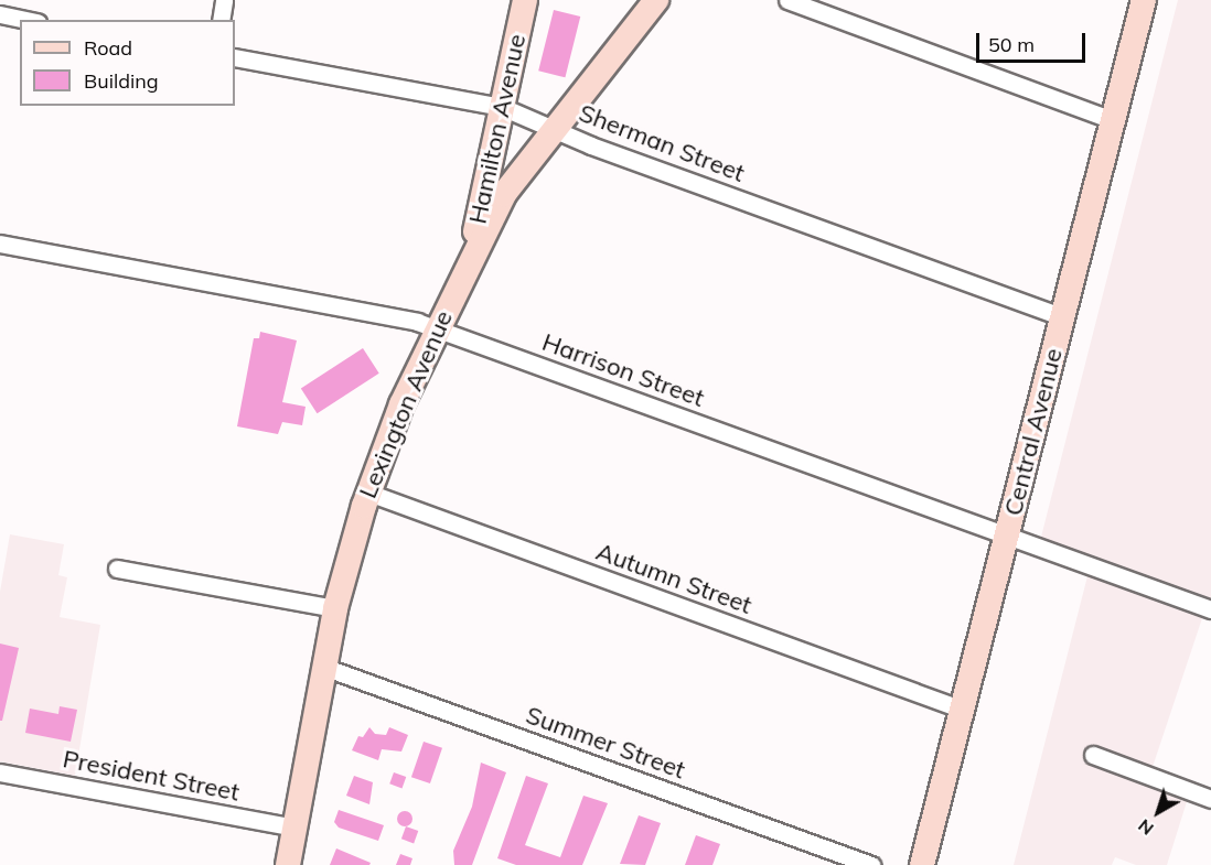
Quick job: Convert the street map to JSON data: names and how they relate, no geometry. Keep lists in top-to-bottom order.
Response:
{
  "streets": {
    "main road": ["Hamilton Avenue", "Lexington Avenue", "Central Avenue"],
    "street": [
      "Sherman Street",
      "Harrison Street",
      "Autumn Street",
      "Summer Street",
      "President Street"
    ]
  },
  "crossings": [
    ["Hamilton Avenue", "Sherman Street"],
    ["Hamilton Avenue", "Lexington Avenue"],
    ["Sherman Street", "Lexington Avenue"],
    ["Sherman Street", "Central Avenue"],
    ["Harrison Street", "Lexington Avenue"],
    ["Harrison Street", "Central Avenue"],
    ["Lexington Avenue", "Autumn Street"],
    ["Lexington Avenue", "Summer Street"],
    ["Lexington Avenue", "President Street"],
    ["Central Avenue", "Autumn Street"]
  ],
  "legend": ["Road", "Building"],
  "scale_bar": "50 m",
  "north": "bottom left"
}
